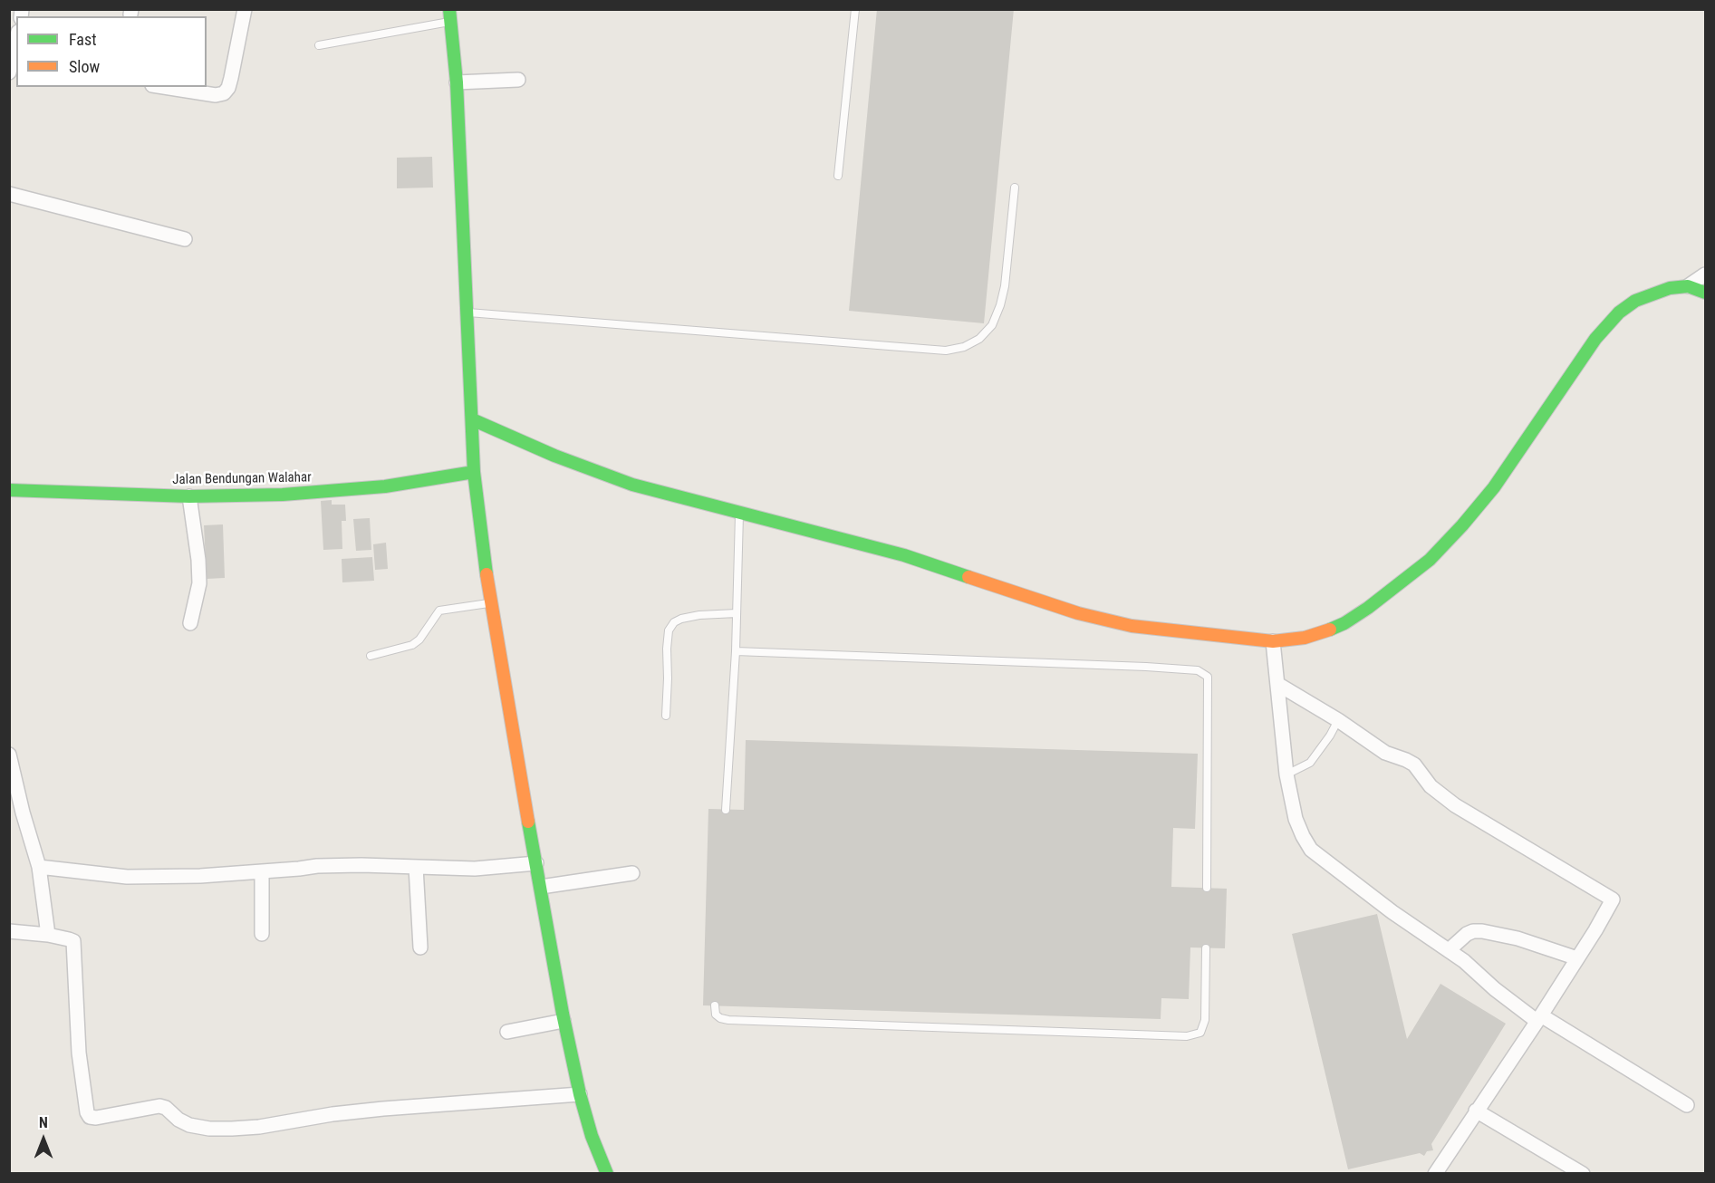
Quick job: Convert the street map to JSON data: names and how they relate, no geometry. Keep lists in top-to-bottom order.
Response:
{
  "streets": {
    "street": ["Jalan Bendungan Walahar"]
  },
  "legend": ["Fast", "Slow"],
  "north": "top"
}
